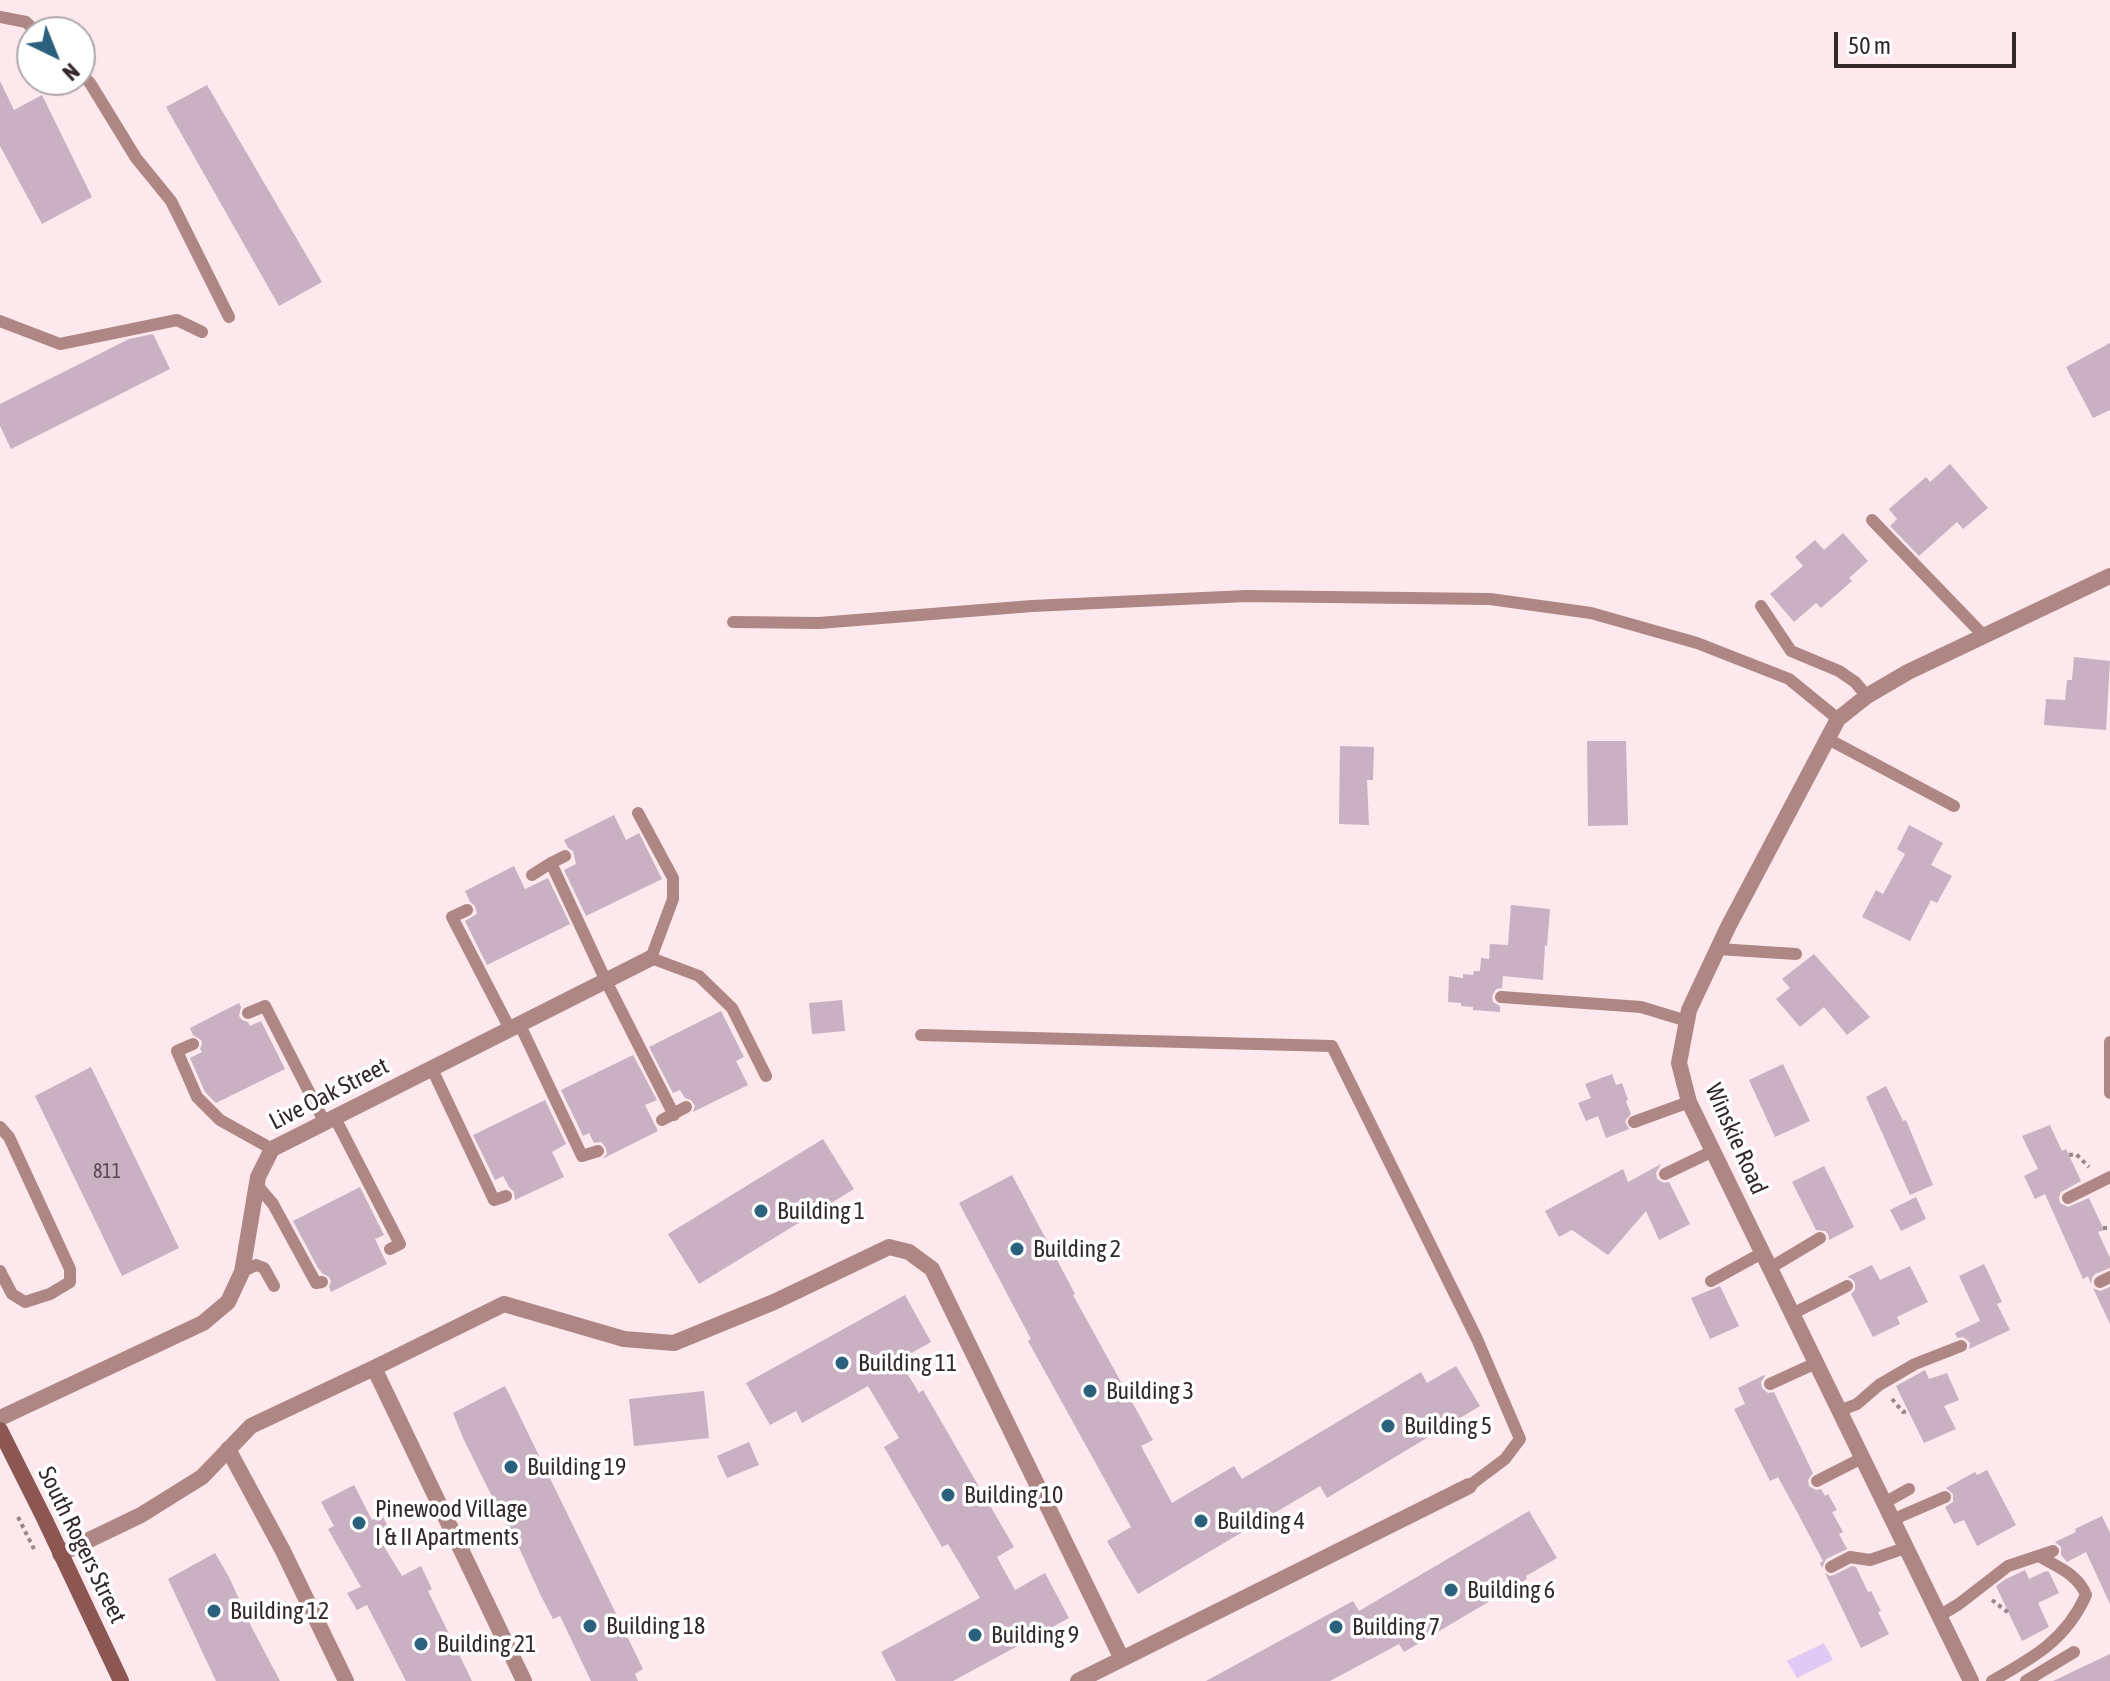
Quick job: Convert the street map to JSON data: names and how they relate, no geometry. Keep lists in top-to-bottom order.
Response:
{
  "streets": {
    "street": ["Live Oak Street", "Winskie Road", "South Rogers Street"]
  },
  "places": [
    "Building 1",
    "Building 2",
    "Building 11",
    "Building 3",
    "Building 5",
    "Building 19",
    "Building 10",
    "Building 4",
    "Pinewood Village I & II Apartments",
    "Building 6",
    "Building 12",
    "Building 18",
    "Building 7",
    "Building 9",
    "Building 21"
  ],
  "house_numbers": ["811"],
  "scale_bar": "50 m",
  "north": "bottom right"
}
